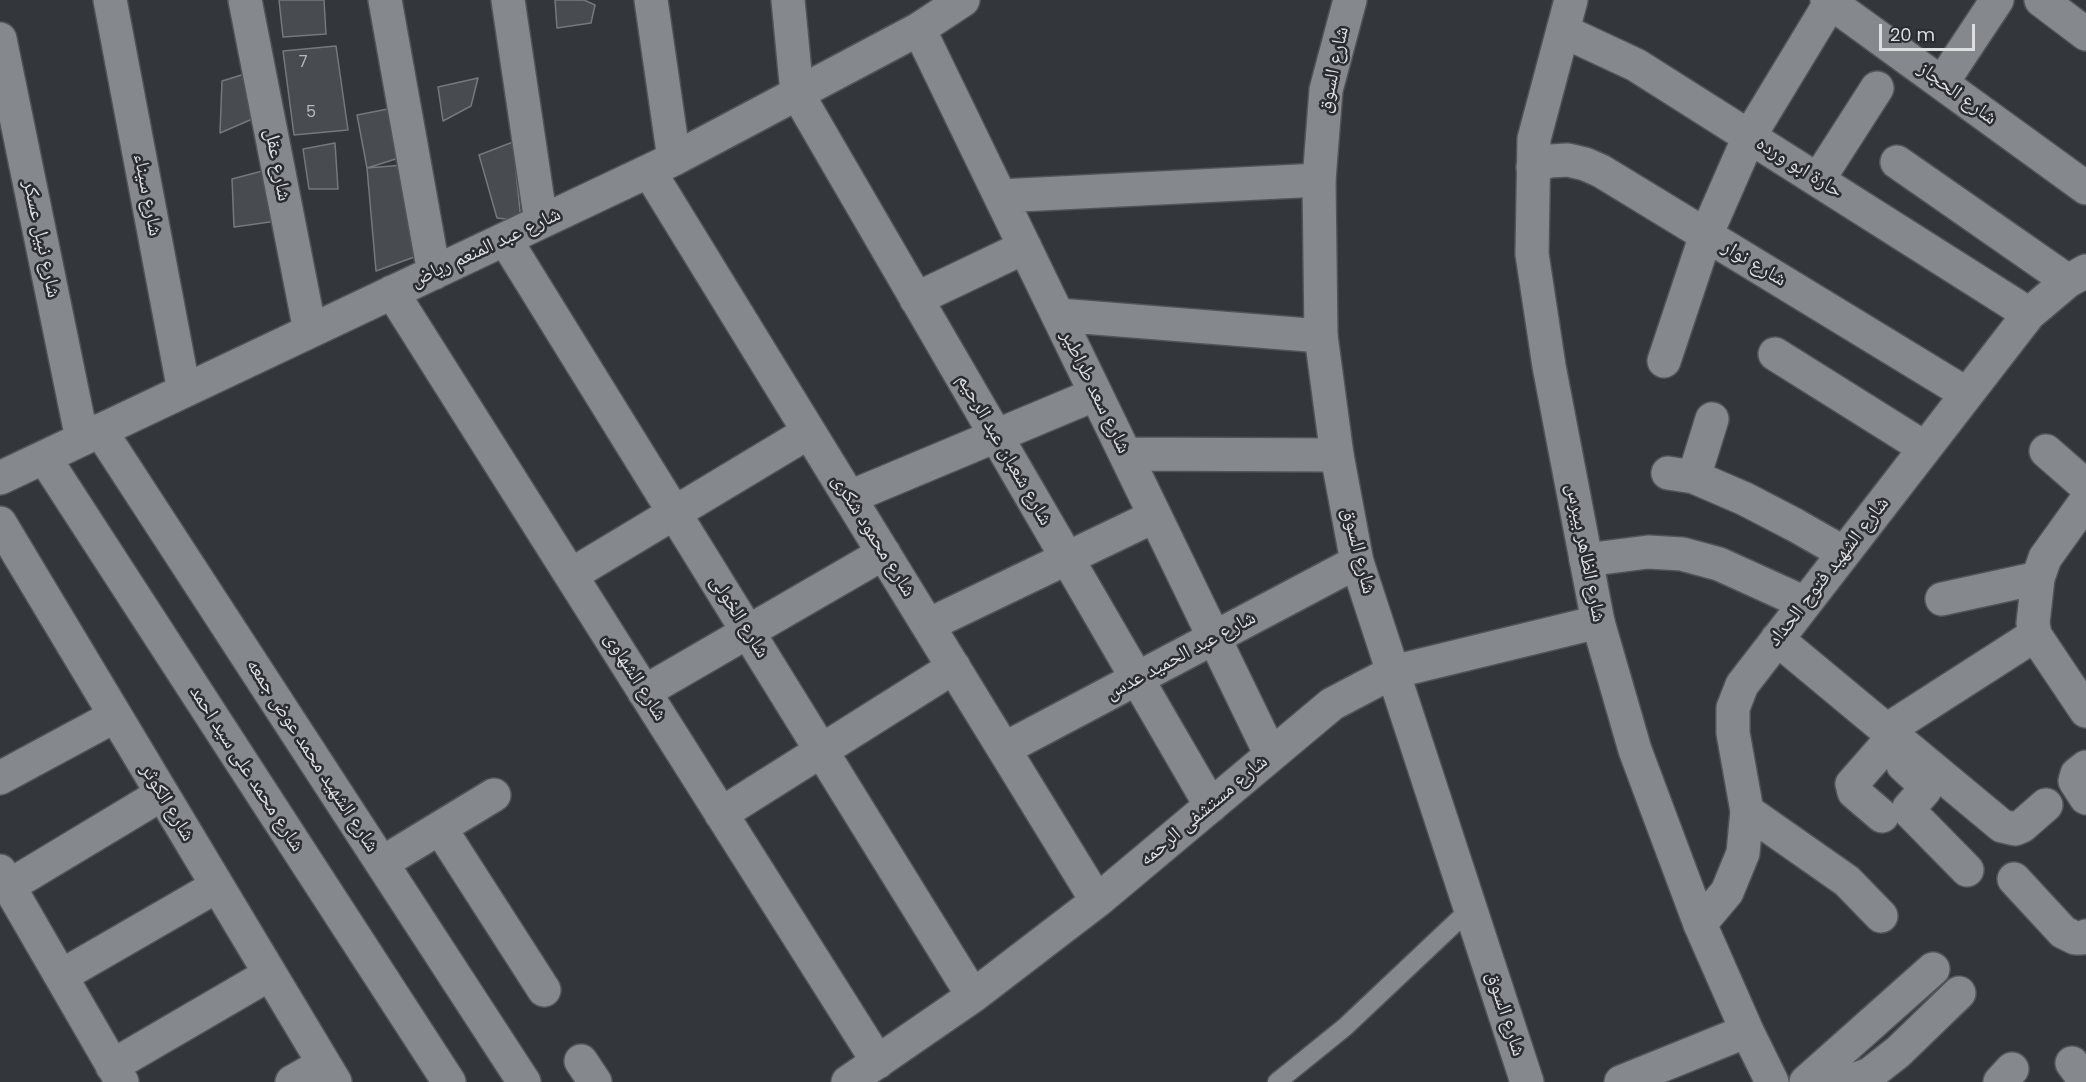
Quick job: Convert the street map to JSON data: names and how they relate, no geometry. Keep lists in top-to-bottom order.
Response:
{
  "streets": {
    "street": [
      "شارع السوق",
      "شارع الحجاز",
      "شارع عقل",
      "حارة ابو ورده",
      "شارع سيناء",
      "شارع نبيل عسكر",
      "شارع عبد المنعم رياض",
      "شارع نوار",
      "شارع سعد طراطير",
      "شارع شعبان عبد الرحيم",
      "شارع محمود شكرى",
      "شارع الظاهر بيبرس",
      "شارع الشهيد فتوح الحداد",
      "شارع الخولى",
      "شارع عبد الحميد عدس",
      "شارع الشهاوى",
      "شارع الشهيد محمد عوض جمعه",
      "شارع محمد على سيد احمد",
      "شارع الكوثر",
      "شارع مستشفى الرحمه"
    ]
  },
  "crossings": [
    ["شارع السوق", "شارع عبد الحميد عدس"],
    ["شارع السوق", "شارع مستشفى الرحمه"],
    ["شارع عقل", "شارع عبد المنعم رياض"],
    ["حارة ابو ورده", "شارع الظاهر بيبرس"],
    ["حارة ابو ورده", "شارع الشهيد فتوح الحداد"],
    ["شارع سيناء", "شارع عبد المنعم رياض"],
    ["شارع نبيل عسكر", "شارع عبد المنعم رياض"],
    ["شارع نبيل عسكر", "شارع الشهيد محمد عوض جمعه"],
    ["شارع عبد المنعم رياض", "شارع سعد طراطير"],
    ["شارع عبد المنعم رياض", "شارع شعبان عبد الرحيم"],
    ["شارع عبد المنعم رياض", "شارع محمود شكرى"],
    ["شارع عبد المنعم رياض", "شارع الخولى"],
    ["شارع عبد المنعم رياض", "شارع الشهاوى"],
    ["شارع عبد المنعم رياض", "شارع الشهيد محمد عوض جمعه"],
    ["شارع عبد المنعم رياض", "شارع محمد على سيد احمد"],
    ["شارع نوار", "شارع الظاهر بيبرس"],
    ["شارع نوار", "شارع الشهيد فتوح الحداد"],
    ["شارع سعد طراطير", "شارع عبد الحميد عدس"],
    ["شارع سعد طراطير", "شارع مستشفى الرحمه"],
    ["شارع شعبان عبد الرحيم", "شارع عبد الحميد عدس"],
    ["شارع شعبان عبد الرحيم", "شارع مستشفى الرحمه"],
    ["شارع محمود شكرى", "شارع عبد الحميد عدس"],
    ["شارع محمود شكرى", "شارع مستشفى الرحمه"],
    ["شارع الظاهر بيبرس", "شارع الشهيد فتوح الحداد"],
    ["شارع الظاهر بيبرس", "شارع مستشفى الرحمه"],
    ["شارع الخولى", "شارع مستشفى الرحمه"],
    ["شارع الشهاوى", "شارع مستشفى الرحمه"]
  ],
  "house_numbers": ["7", "5"],
  "scale_bar": "20 m"
}
